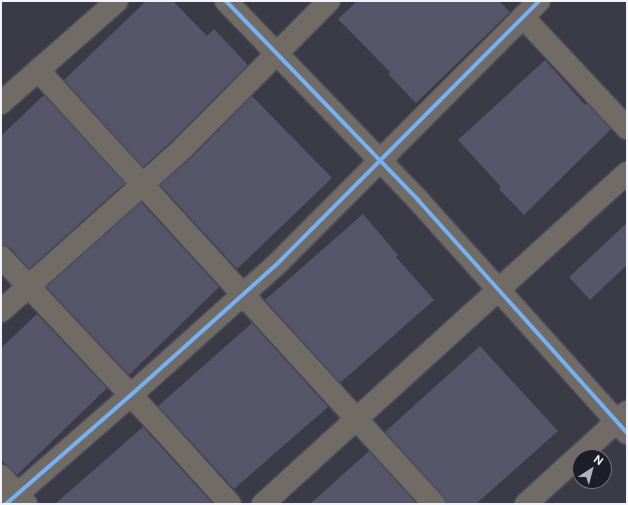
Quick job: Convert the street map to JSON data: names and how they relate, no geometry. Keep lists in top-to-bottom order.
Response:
{
  "north": "top right"
}
